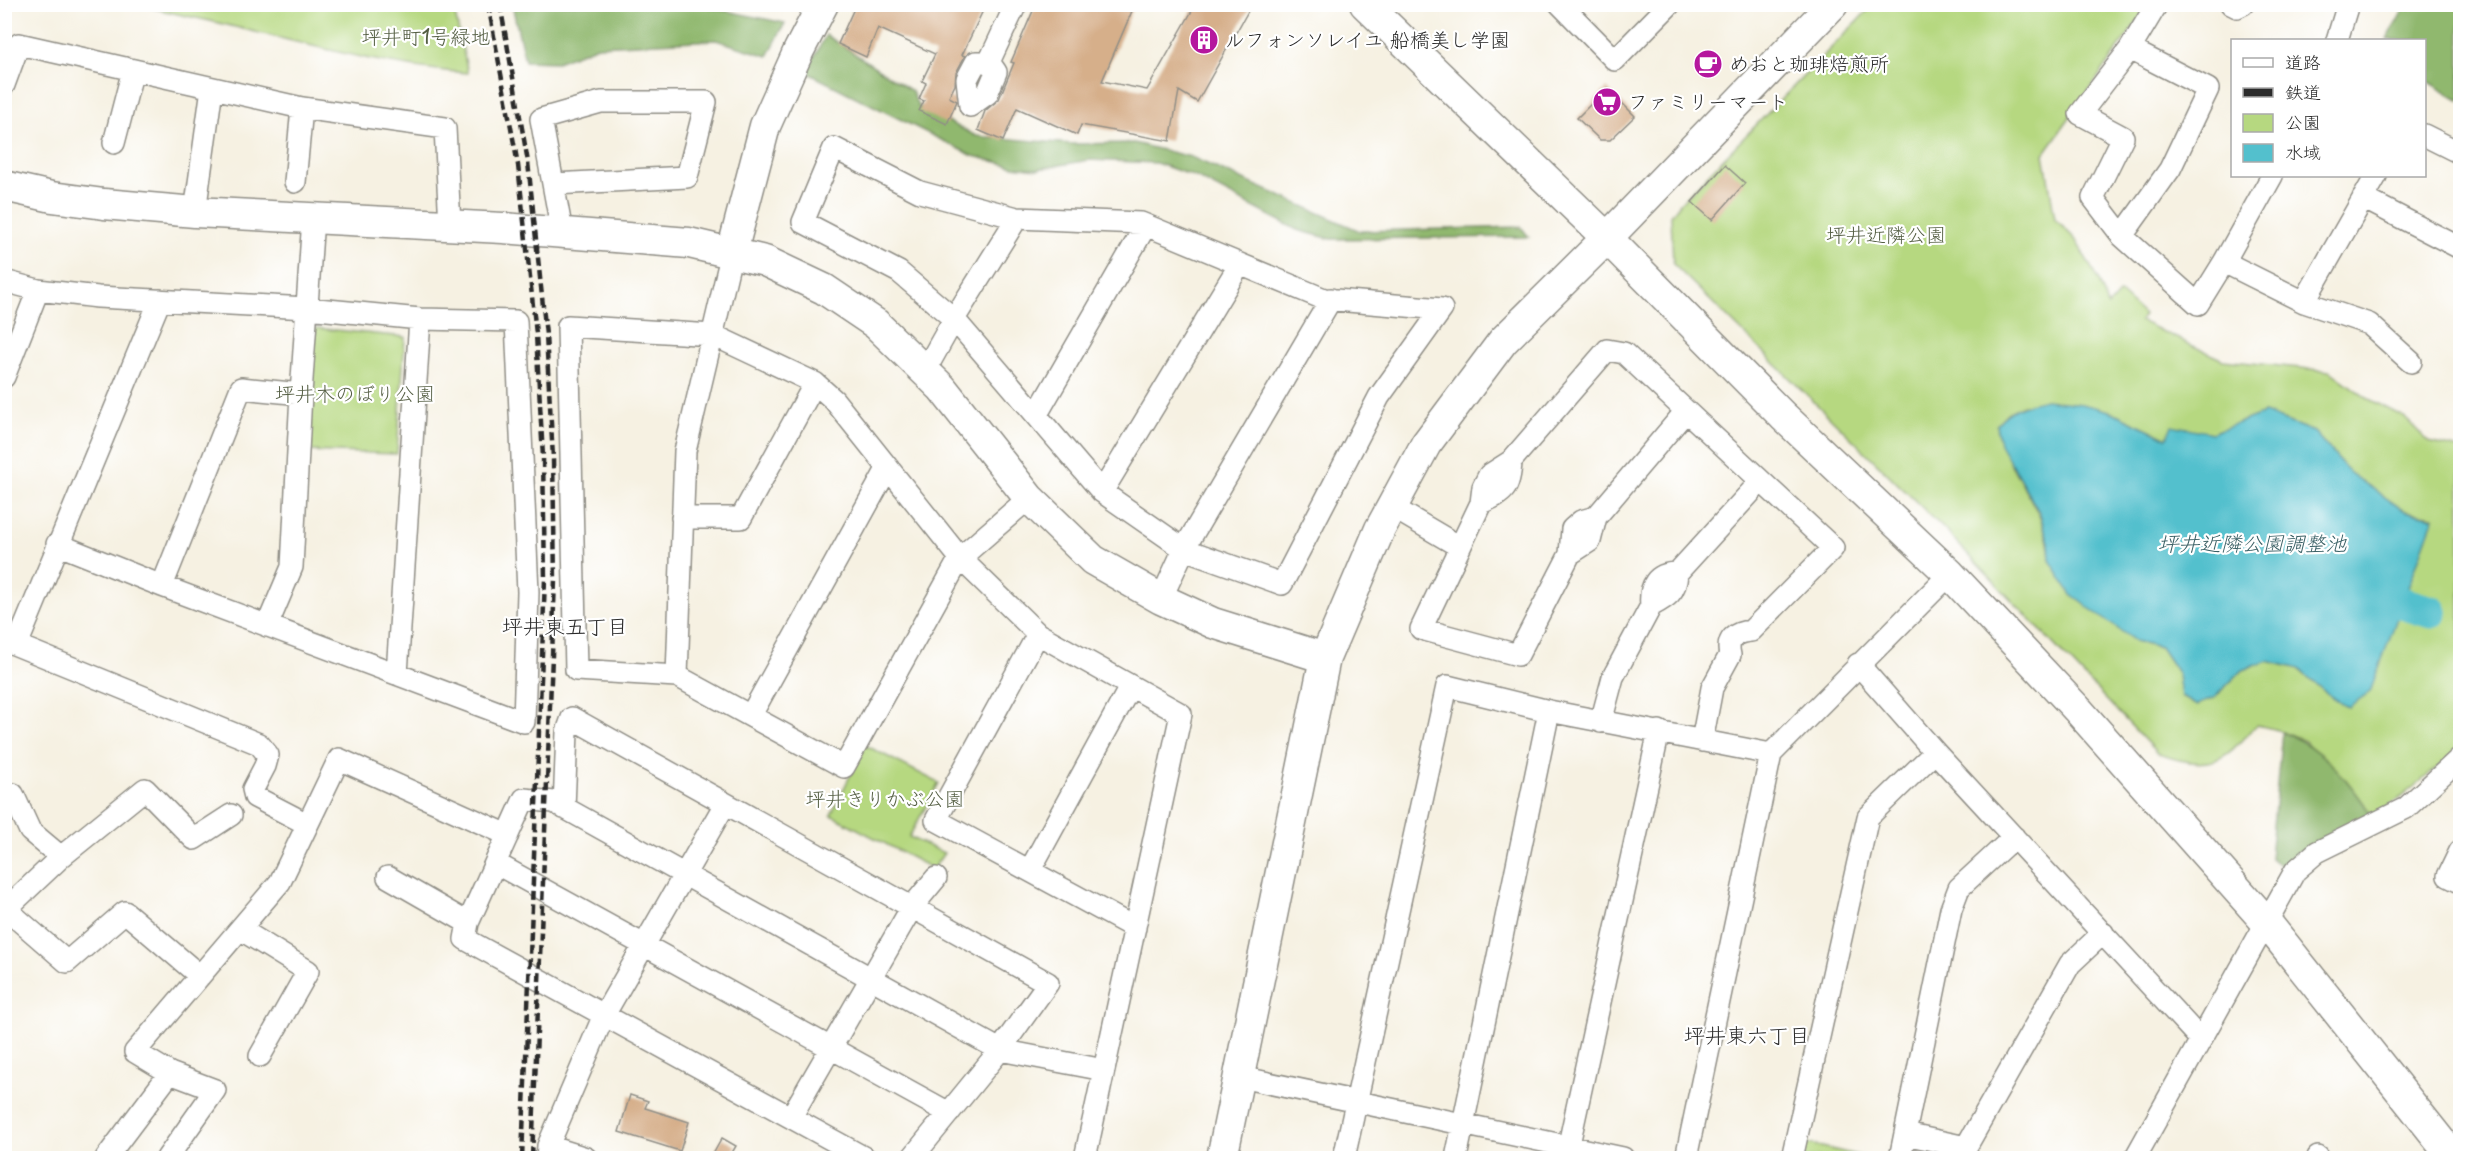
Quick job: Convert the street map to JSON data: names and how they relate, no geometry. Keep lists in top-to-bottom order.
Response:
{
  "districts": ["坪井東五丁目", "坪井東六丁目"],
  "water": ["坪井近隣公園調整池"],
  "parks": [
    "坪井町1号緑地",
    "坪井近隣公園",
    "坪井木のぼり公園",
    "坪井きりかぶ公園"
  ],
  "places": {
    "building": ["ルフォンソレイユ 船橋美し学園"],
    "cafe": ["めおと珈琲焙煎所"],
    "supermarket": ["ファミリーマート"]
  },
  "legend": [
    "道路",
    "鉄道",
    "公園",
    "水域"
  ]
}
